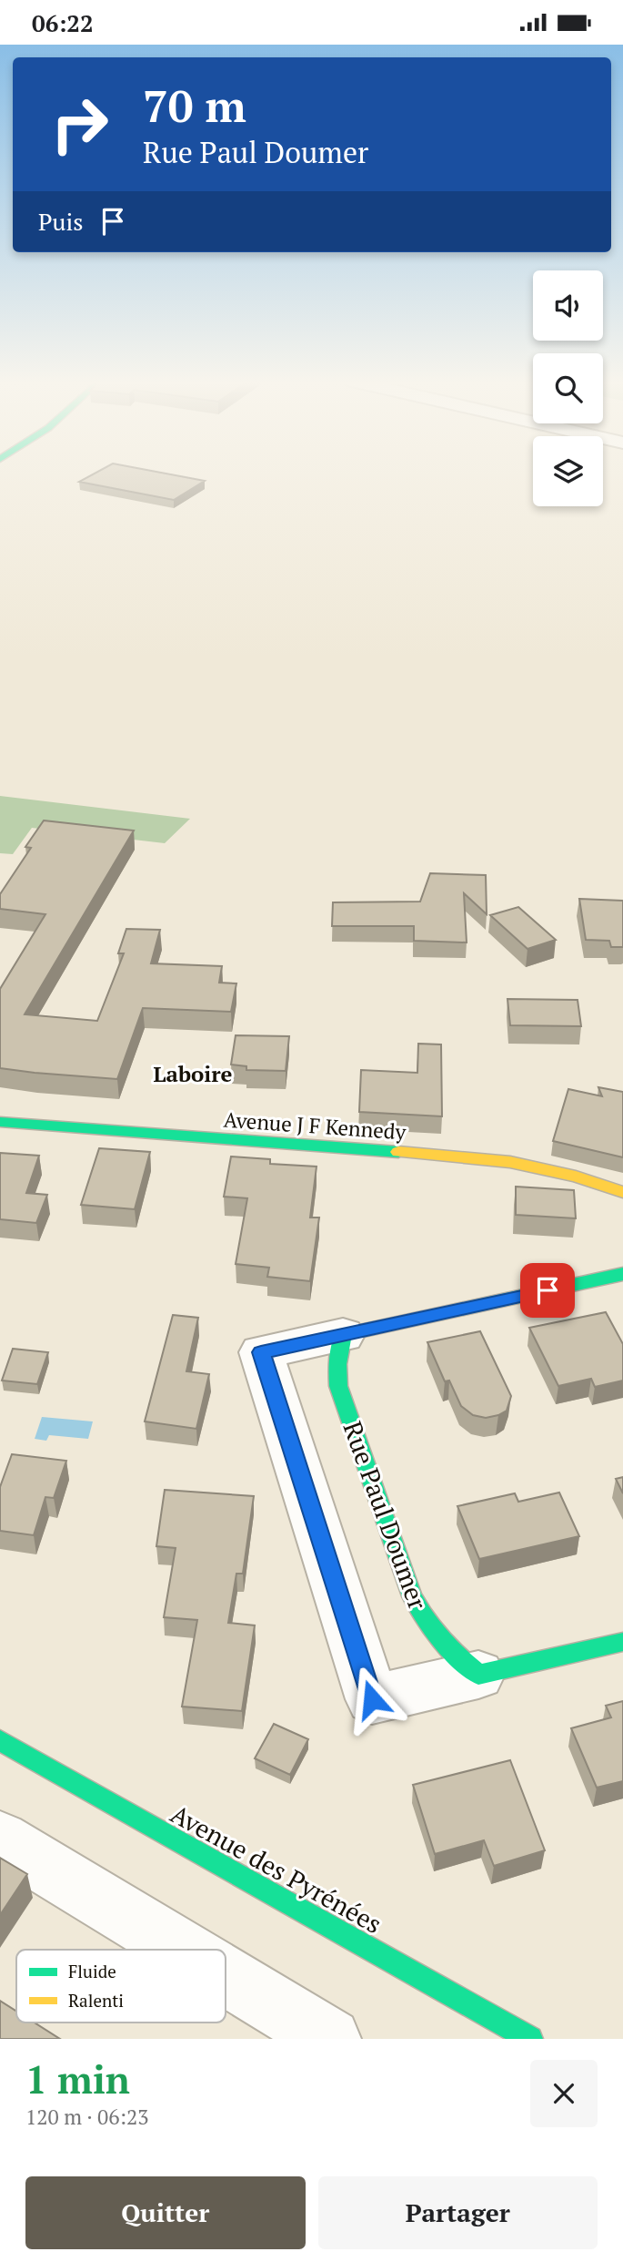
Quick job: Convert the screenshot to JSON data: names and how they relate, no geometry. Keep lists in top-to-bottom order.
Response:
{
  "streets": {
    "street": ["Avenue J F Kennedy", "Rue Paul Doumer", "Avenue des Pyrénées"]
  },
  "districts": ["Laboire"],
  "legend": ["Fluide", "Ralenti"],
  "page": {
    "status": "06:22",
    "turn": ["70 m", "Rue Paul Doumer"],
    "then": "Puis",
    "heading": ["1 min", "120 m · 06:23"],
    "buttons": ["Quitter", "Partager"]
  }
}
